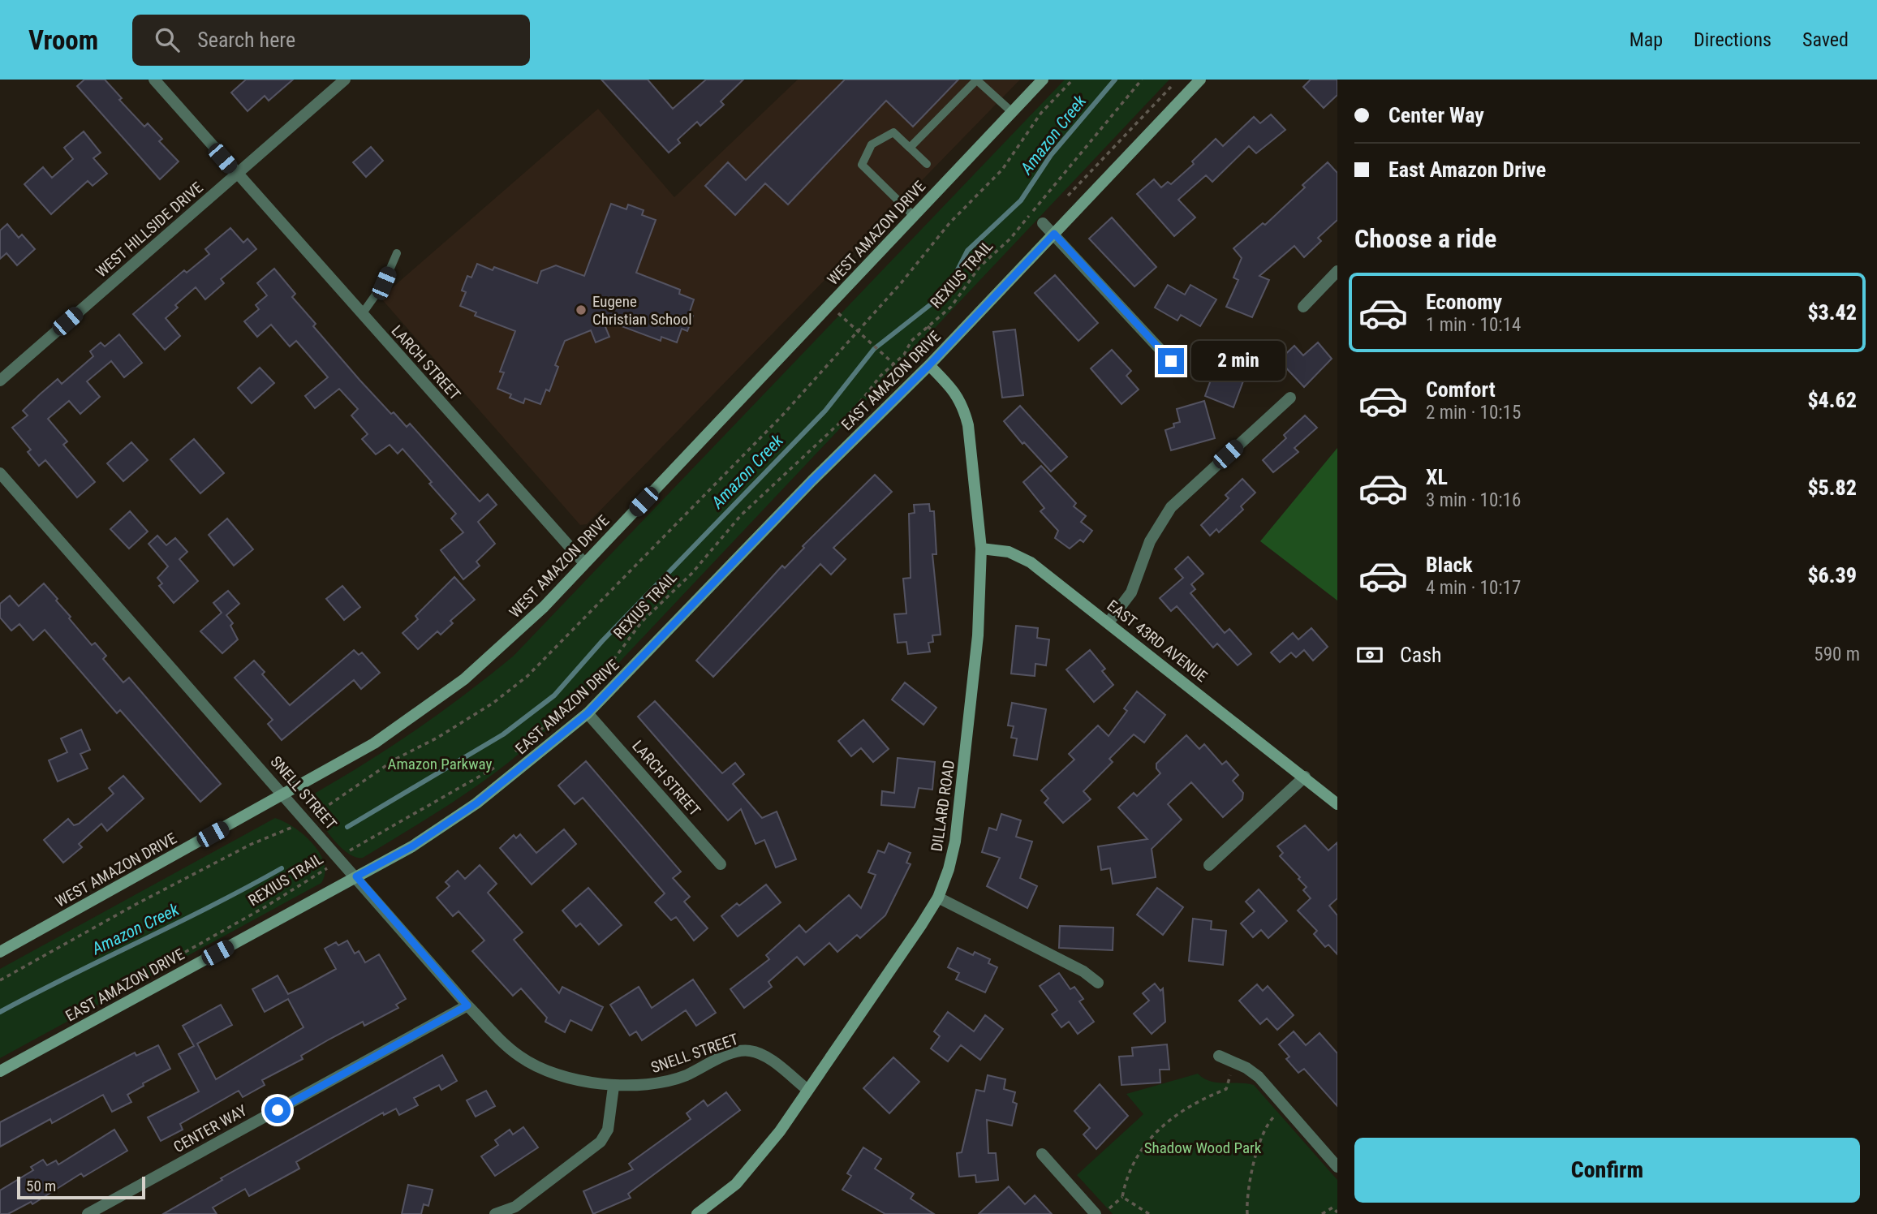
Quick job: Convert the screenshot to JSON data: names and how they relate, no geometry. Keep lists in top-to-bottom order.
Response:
{
  "streets": {
    "street": [
      "WEST HILLSIDE DRIVE",
      "WEST AMAZON DRIVE",
      "LARCH STREET",
      "EAST AMAZON DRIVE",
      "EAST 43RD AVENUE",
      "SNELL STREET",
      "DILLARD ROAD",
      "CENTER WAY"
    ],
    "path": ["REXIUS TRAIL"]
  },
  "crossings": [
    ["WEST HILLSIDE DRIVE", "LARCH STREET"],
    ["WEST AMAZON DRIVE", "LARCH STREET"],
    ["WEST AMAZON DRIVE", "SNELL STREET"],
    ["REXIUS TRAIL", "SNELL STREET"],
    ["LARCH STREET", "EAST AMAZON DRIVE"],
    ["EAST AMAZON DRIVE", "SNELL STREET"],
    ["EAST AMAZON DRIVE", "DILLARD ROAD"],
    ["EAST 43RD AVENUE", "DILLARD ROAD"],
    ["SNELL STREET", "DILLARD ROAD"],
    ["SNELL STREET", "CENTER WAY"]
  ],
  "water": ["Amazon Creek"],
  "parks": ["Amazon Parkway", "Shadow Wood Park"],
  "places": ["Eugene Christian School"],
  "scale_bar": "50 m",
  "page": {
    "header": "Vroom",
    "search": "Search here",
    "nav": ["Map", "Directions", "Saved"],
    "banner": ["Center Way", "East Amazon Drive"],
    "heading": "Choose a ride",
    "list": [
      {
        "name": "Economy",
        "note": "1 min · 10:14",
        "value": "$3.42"
      },
      {
        "name": "Comfort",
        "note": "2 min · 10:15",
        "value": "$4.62"
      },
      {
        "name": "XL",
        "note": "3 min · 10:16",
        "value": "$5.82"
      },
      {
        "name": "Black",
        "note": "4 min · 10:17",
        "value": "$6.39"
      }
    ],
    "bubble": "2 min",
    "pay": ["Cash", "590 m"],
    "buttons": "Confirm",
    "scale": "50 m"
  }
}
